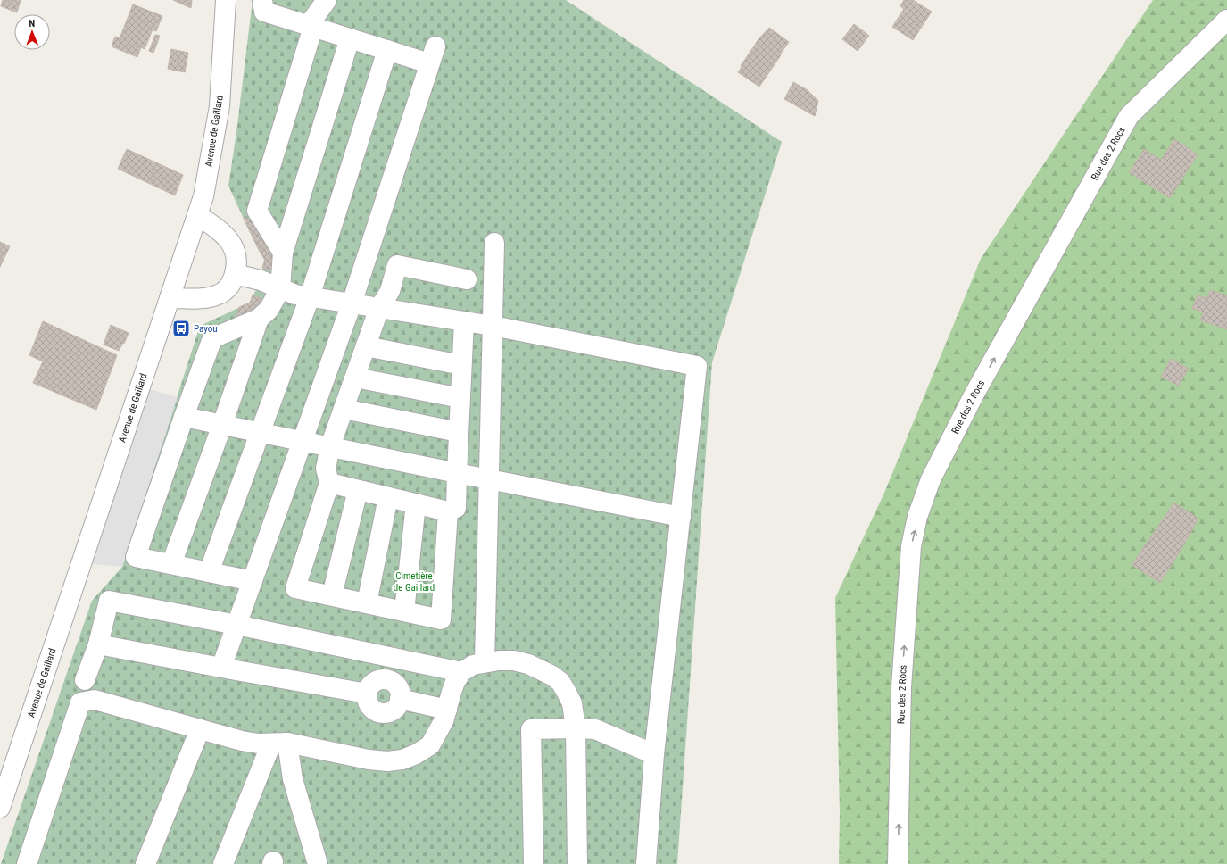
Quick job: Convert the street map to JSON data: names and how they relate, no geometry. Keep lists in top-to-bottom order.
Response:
{
  "streets": {
    "street": ["Avenue de Gaillard", "Rue des 2 Rocs"]
  },
  "one_way": ["Rue des 2 Rocs"],
  "parks": ["Cimetière de Gaillard"],
  "places": {
    "bus stop": ["Payou"]
  },
  "north": "top"
}
